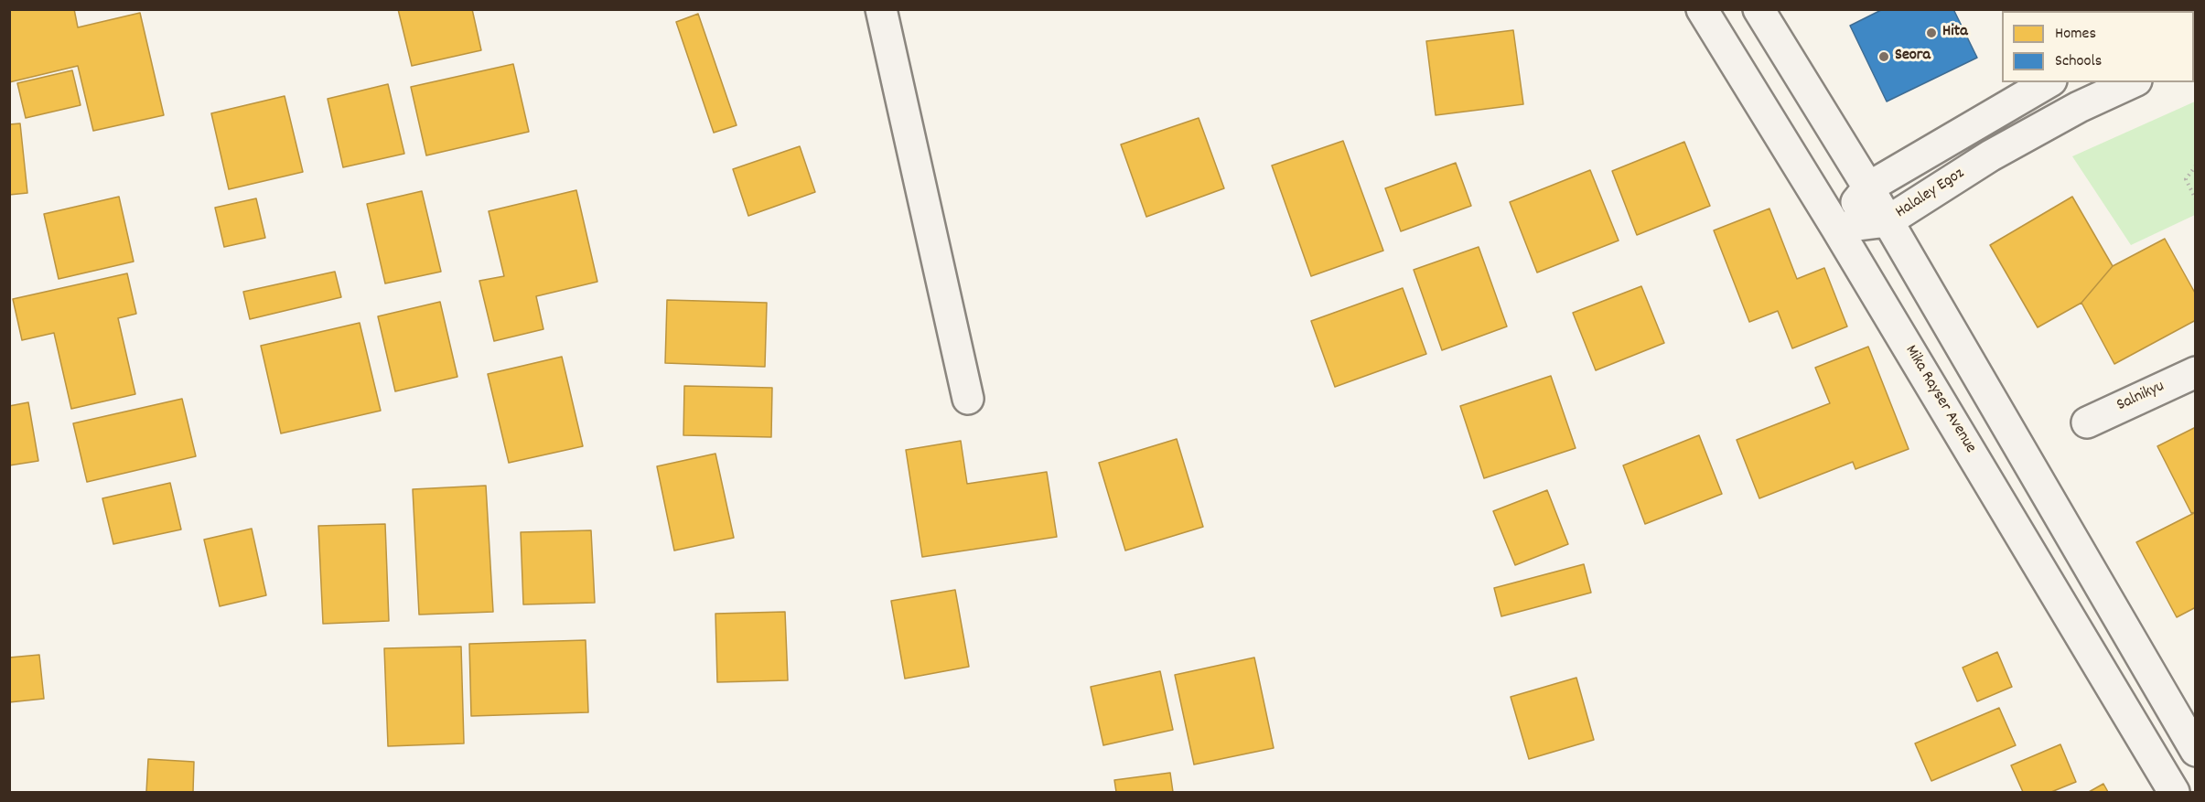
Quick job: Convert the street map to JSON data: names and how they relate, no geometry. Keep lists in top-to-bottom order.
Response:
{
  "streets": {
    "street": ["Halaley Egoz", "Salnikyu", "Mika Rayser Avenue"]
  },
  "crossings": [
    ["Halaley Egoz", "Mika Rayser Avenue"]
  ],
  "places": ["Hita", "Seora"],
  "legend": ["Homes", "Schools"]
}
